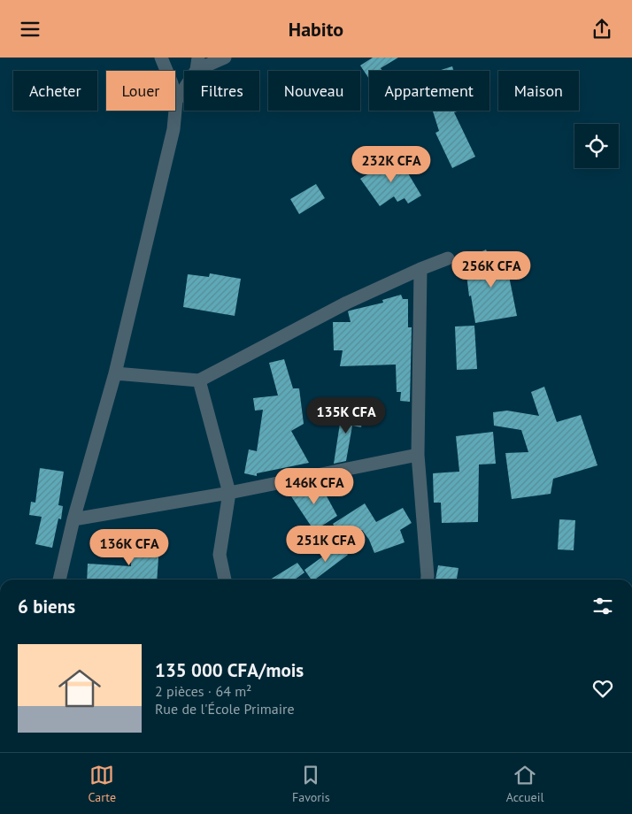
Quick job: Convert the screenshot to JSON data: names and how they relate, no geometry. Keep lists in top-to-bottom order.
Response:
{
  "page": {
    "header": "Habito",
    "chip": [
      "Acheter",
      "Louer",
      "Filtres",
      "Nouveau",
      "Appartement",
      "Maison"
    ],
    "price": [
      "232K CFA",
      "256K CFA",
      "135K CFA",
      "146K CFA",
      "251K CFA",
      "136K CFA"
    ],
    "heading": "6 biens",
    "list": [
      {
        "name": "135 000 CFA/mois",
        "note": "2 pièces · 64 m² · Rue de l'École Primaire"
      }
    ],
    "tabs": ["Carte", "Favoris", "Accueil"]
  }
}
